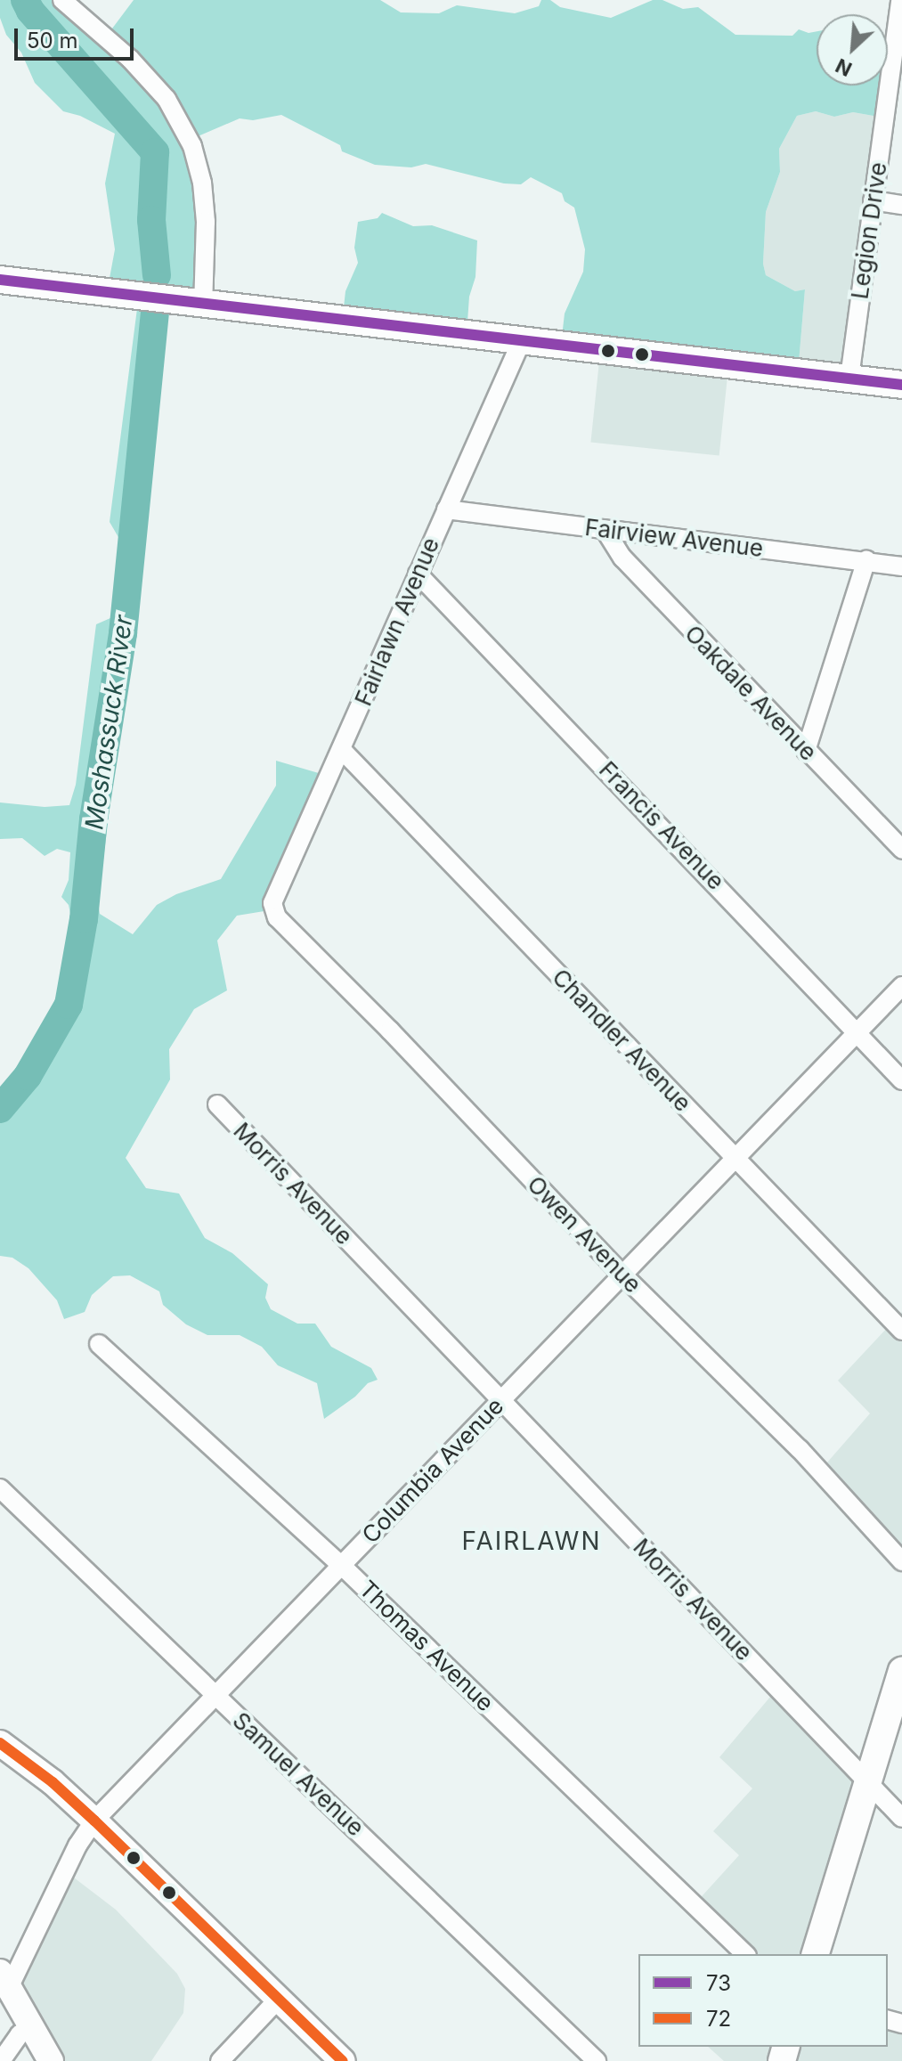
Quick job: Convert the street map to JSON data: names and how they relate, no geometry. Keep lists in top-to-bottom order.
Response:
{
  "streets": {
    "street": [
      "Legion Drive",
      "Fairview Avenue",
      "Fairlawn Avenue",
      "Oakdale Avenue",
      "Francis Avenue",
      "Chandler Avenue",
      "Morris Avenue",
      "Owen Avenue",
      "Columbia Avenue",
      "Thomas Avenue",
      "Samuel Avenue"
    ]
  },
  "crossings": [
    ["Fairview Avenue", "Fairlawn Avenue"],
    ["Fairview Avenue", "Oakdale Avenue"],
    ["Fairlawn Avenue", "Francis Avenue"],
    ["Fairlawn Avenue", "Chandler Avenue"],
    ["Fairlawn Avenue", "Owen Avenue"],
    ["Francis Avenue", "Columbia Avenue"],
    ["Chandler Avenue", "Columbia Avenue"],
    ["Morris Avenue", "Columbia Avenue"],
    ["Owen Avenue", "Columbia Avenue"],
    ["Columbia Avenue", "Thomas Avenue"],
    ["Columbia Avenue", "Samuel Avenue"]
  ],
  "districts": ["FAIRLAWN"],
  "water": ["Moshassuck River"],
  "lines": ["transit line 73", "transit line 72"],
  "legend": ["73", "72"],
  "scale_bar": "50 m",
  "north": "bottom left"
}
